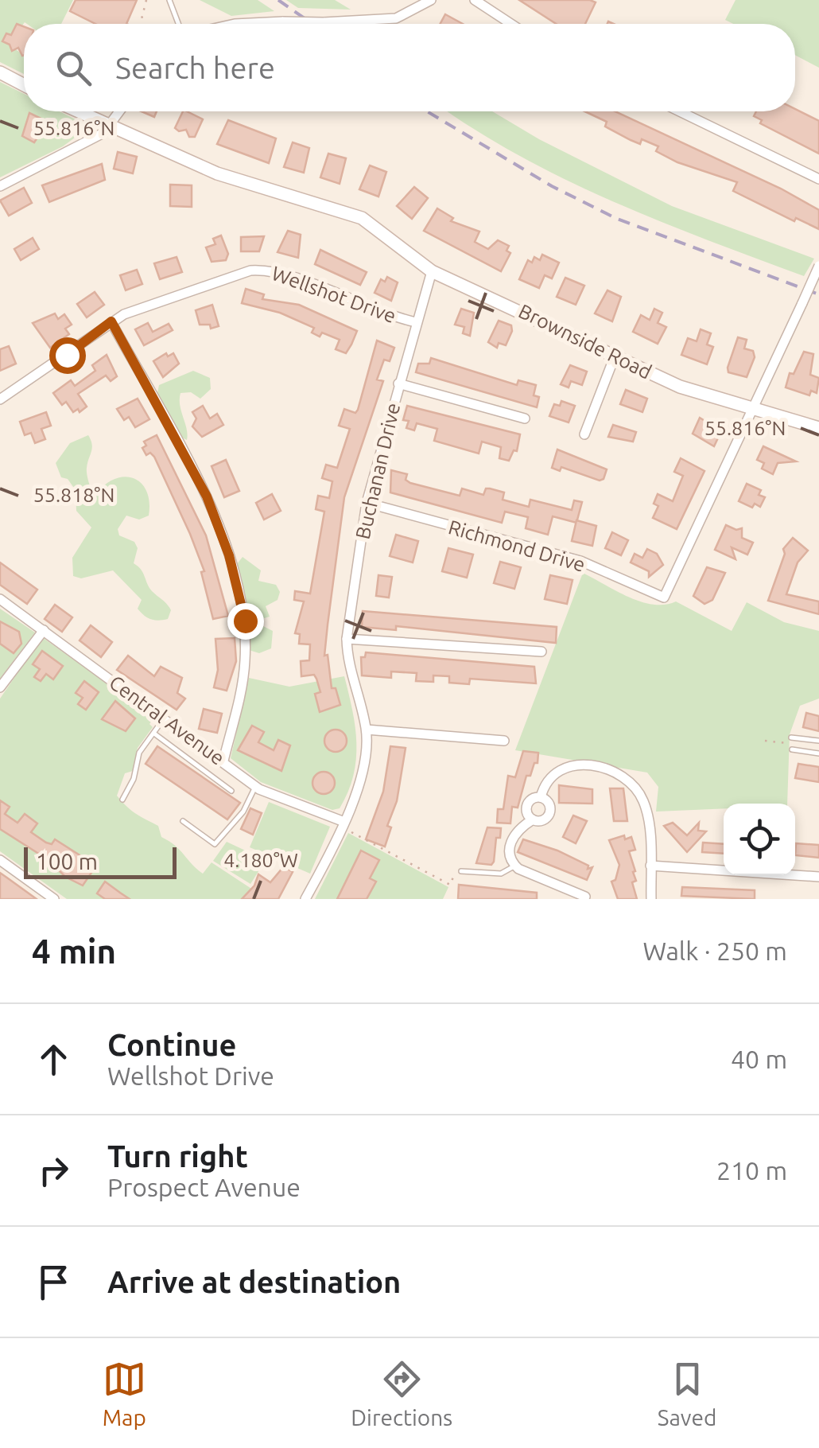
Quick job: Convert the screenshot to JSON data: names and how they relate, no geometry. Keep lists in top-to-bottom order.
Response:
{
  "streets": {
    "street": [
      "Wellshot Drive",
      "Brownside Road",
      "Buchanan Drive",
      "Richmond Drive",
      "Central Avenue"
    ]
  },
  "crossings": [
    ["Wellshot Drive", "Buchanan Drive"],
    ["Brownside Road", "Buchanan Drive"],
    ["Brownside Road", "Richmond Drive"],
    ["Buchanan Drive", "Richmond Drive"],
    ["Buchanan Drive", "Central Avenue"]
  ],
  "scale_bar": "100 m",
  "page": {
    "search": "Search here",
    "scale": "100 m",
    "heading": ["4 min", "Walk · 250 m"],
    "list": [
      ["Continue", "Wellshot Drive", "40 m"],
      ["Turn right", "Prospect Avenue", "210 m"],
      "Arrive at destination"
    ],
    "nav": ["Map", "Directions", "Saved"]
  },
  "coordinates": ["55.816°N", "55.818°N", "4.180°W"]
}
